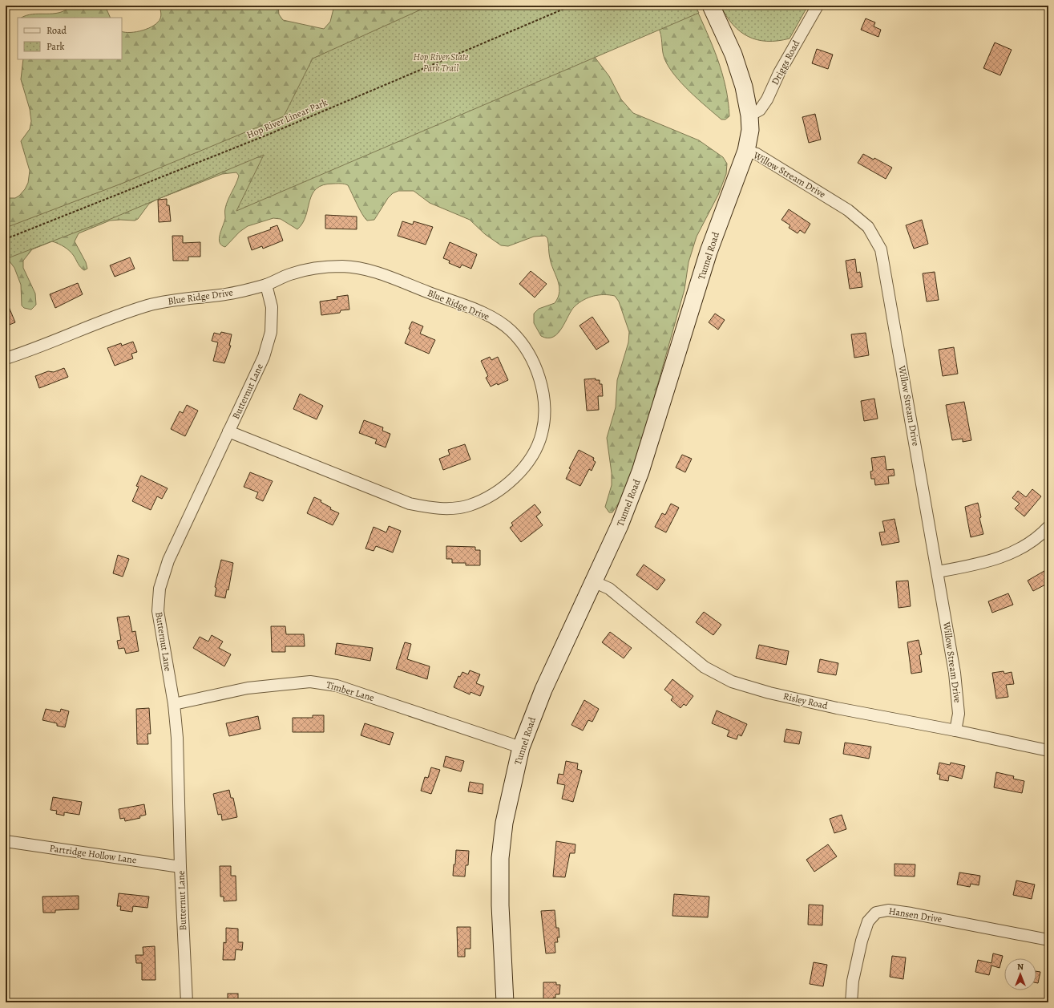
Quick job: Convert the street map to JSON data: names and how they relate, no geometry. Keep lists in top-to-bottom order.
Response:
{
  "streets": {
    "main road": ["Tunnel Road"],
    "street": [
      "Driggs Road",
      "Willow Stream Drive",
      "Blue Ridge Drive",
      "Butternut Lane",
      "Timber Lane",
      "Risley Road",
      "Partridge Hollow Lane",
      "Hansen Drive"
    ],
    "path": ["Hop River Linear Park"]
  },
  "crossings": [
    ["Driggs Road", "Tunnel Road"],
    ["Willow Stream Drive", "Tunnel Road"],
    ["Willow Stream Drive", "Risley Road"],
    ["Tunnel Road", "Timber Lane"],
    ["Tunnel Road", "Risley Road"],
    ["Blue Ridge Drive", "Butternut Lane"],
    ["Butternut Lane", "Timber Lane"],
    ["Butternut Lane", "Partridge Hollow Lane"]
  ],
  "parks": ["Hop River State Park Trail"],
  "legend": ["Road", "Park"],
  "north": "top"
}
